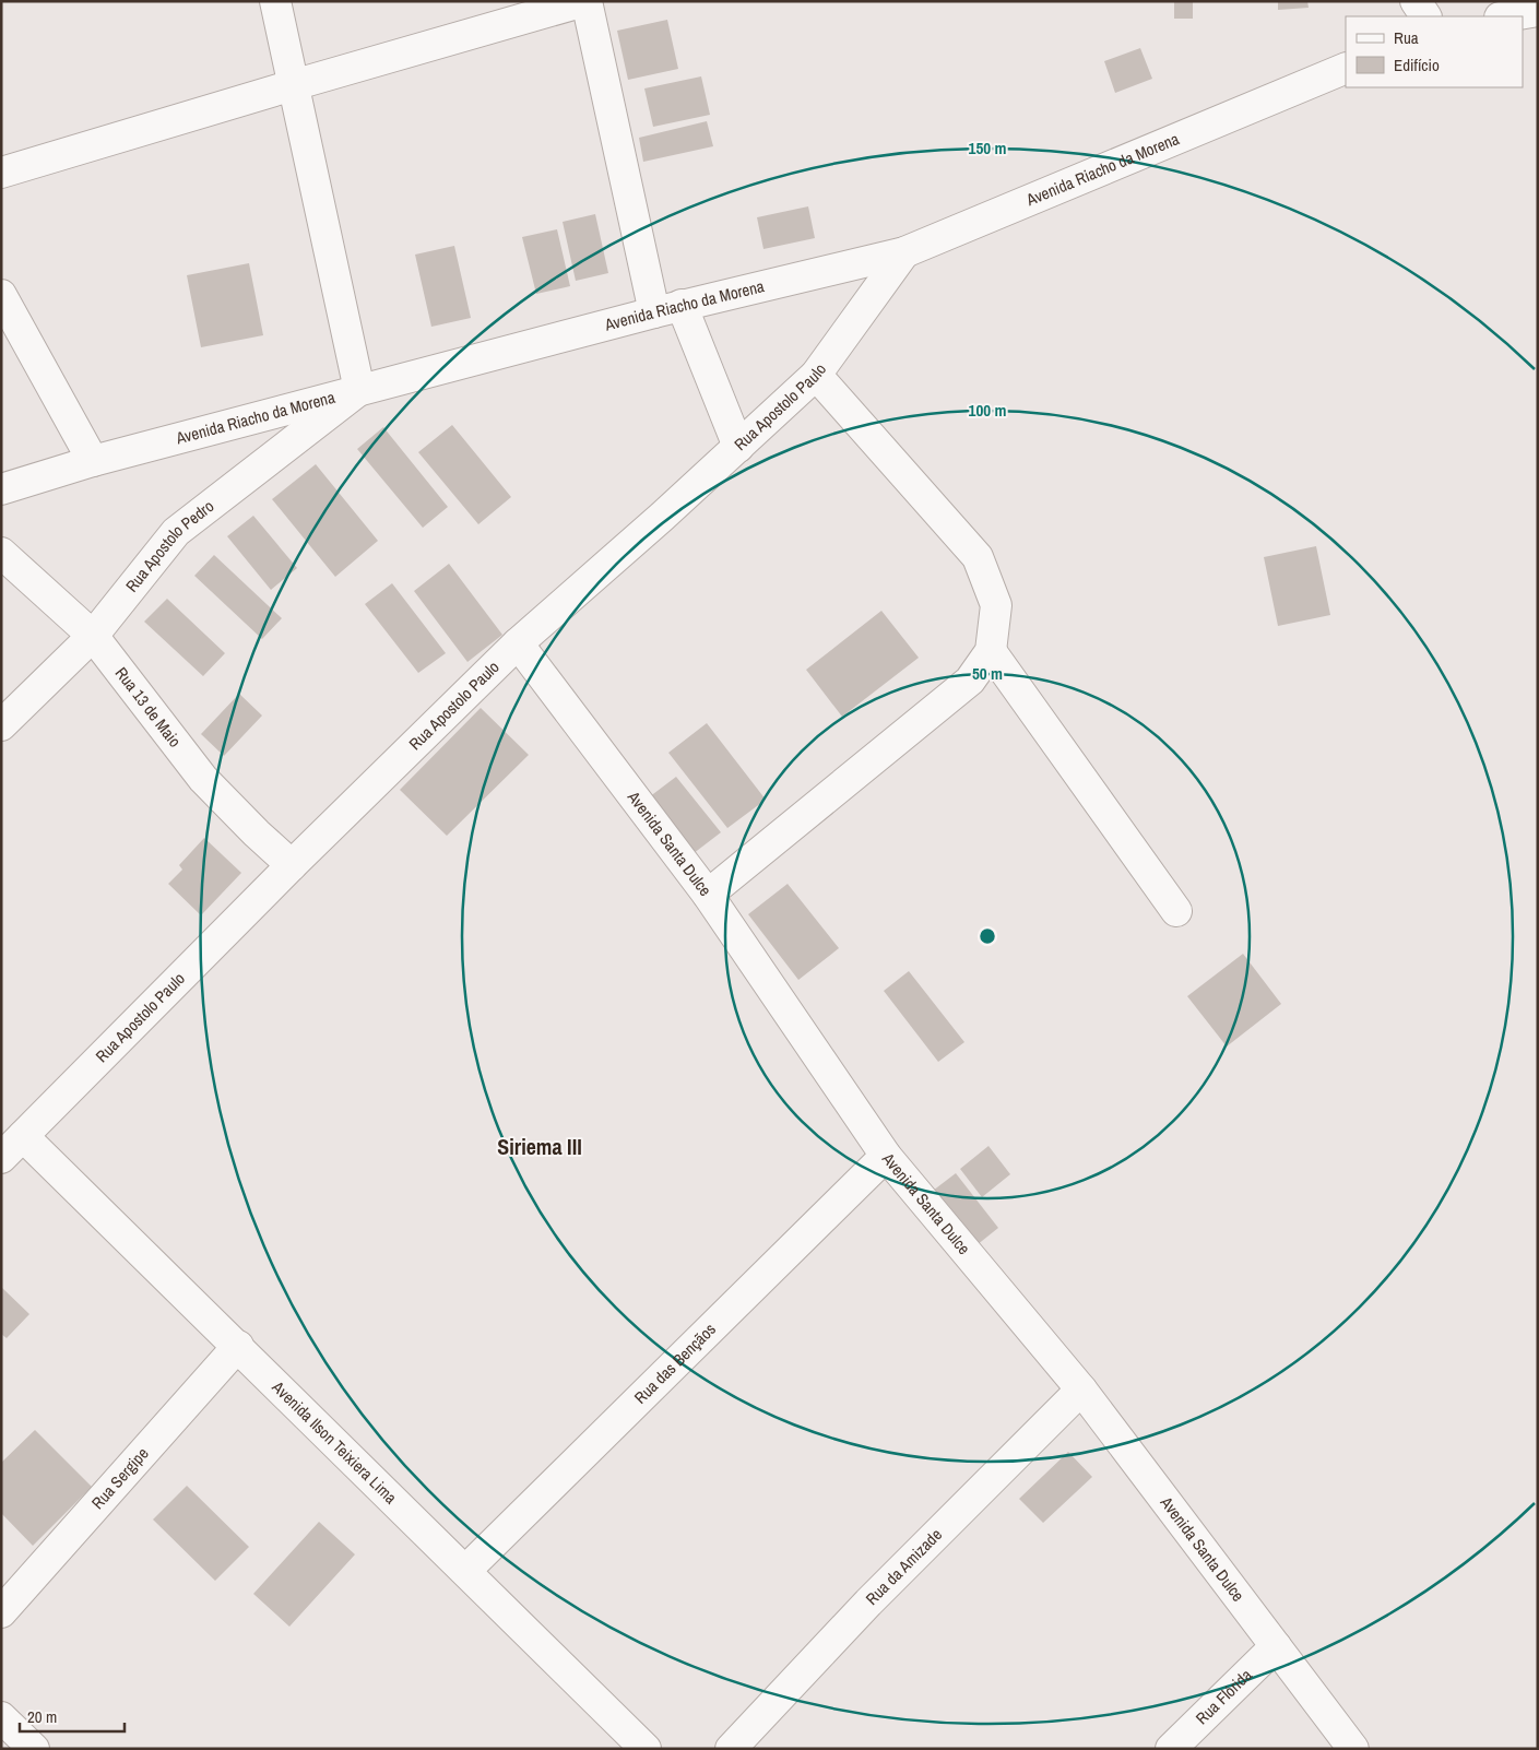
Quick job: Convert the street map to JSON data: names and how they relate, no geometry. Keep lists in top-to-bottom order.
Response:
{
  "streets": {
    "street": [
      "Avenida Riacho da Morena",
      "Rua Apostolo Paulo",
      "Rua Apostolo Pedro",
      "Rua 13 de Maio",
      "Avenida Santa Dulce",
      "Rua das Bençãos",
      "Avenida Ilson Teixiera Lima",
      "Rua Sergipe",
      "Rua da Amizade",
      "Rua Flórida"
    ]
  },
  "crossings": [
    ["Avenida Riacho da Morena", "Rua Apostolo Paulo"],
    ["Avenida Riacho da Morena", "Rua Apostolo Pedro"],
    ["Rua Apostolo Paulo", "Rua 13 de Maio"],
    ["Rua Apostolo Paulo", "Avenida Santa Dulce"],
    ["Rua Apostolo Paulo", "Avenida Ilson Teixiera Lima"],
    ["Rua Apostolo Pedro", "Rua 13 de Maio"],
    ["Avenida Santa Dulce", "Rua das Bençãos"],
    ["Avenida Santa Dulce", "Rua da Amizade"],
    ["Avenida Santa Dulce", "Rua Flórida"],
    ["Rua das Bençãos", "Avenida Ilson Teixiera Lima"],
    ["Avenida Ilson Teixiera Lima", "Rua Sergipe"]
  ],
  "districts": ["Siriema III"],
  "legend": ["Rua", "Edifício"],
  "scale_bar": "20 m",
  "rings": ["150 m", "100 m", "50 m"]
}
